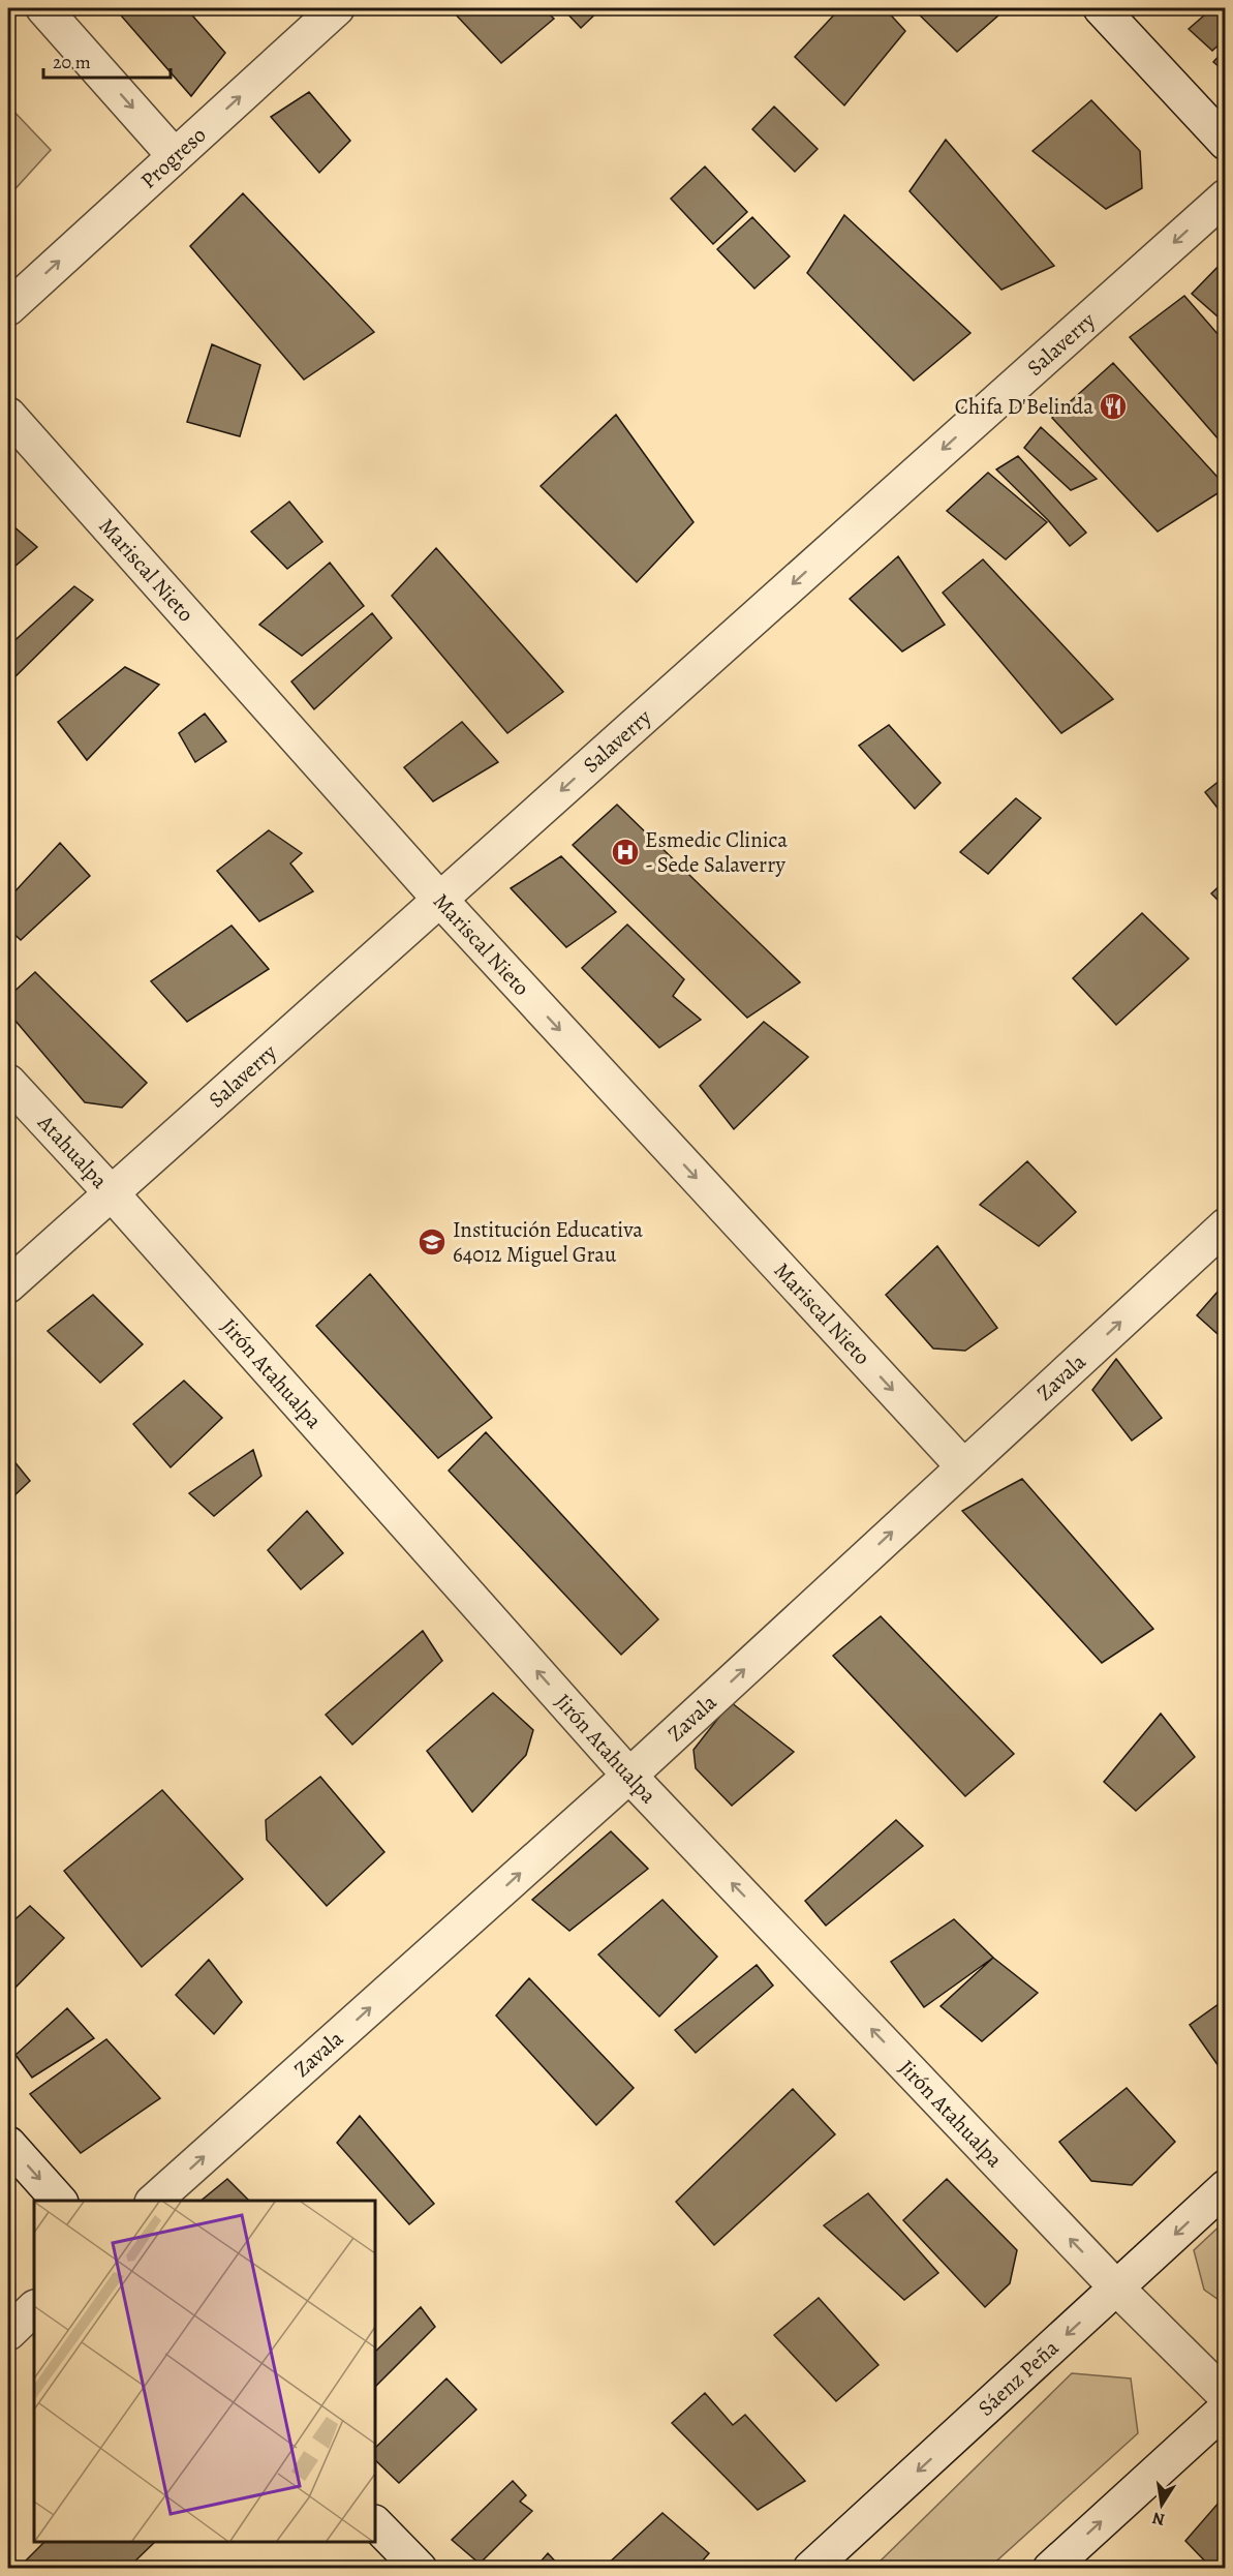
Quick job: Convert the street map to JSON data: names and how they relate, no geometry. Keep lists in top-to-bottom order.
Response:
{
  "streets": {
    "street": [
      "Progreso",
      "Salaverry",
      "Mariscal Nieto",
      "Atahualpa",
      "Jirón Atahualpa",
      "Zavala",
      "Sáenz Peña"
    ]
  },
  "crossings": [
    ["Salaverry", "Mariscal Nieto"],
    ["Salaverry", "Atahualpa"],
    ["Salaverry", "Jirón Atahualpa"],
    ["Mariscal Nieto", "Zavala"],
    ["Atahualpa", "Jirón Atahualpa"],
    ["Jirón Atahualpa", "Zavala"],
    ["Jirón Atahualpa", "Sáenz Peña"]
  ],
  "one_way": [
    "Progreso",
    "Salaverry",
    "Mariscal Nieto",
    "Jirón Atahualpa",
    "Zavala"
  ],
  "places": {
    "restaurant": ["Chifa D'Belinda"],
    "hospital": ["Esmedic Clinica - Sede Salaverry"],
    "school or university": ["Institución Educativa 64012 Miguel Grau"]
  },
  "scale_bar": "20 m",
  "north": "bottom"
}
